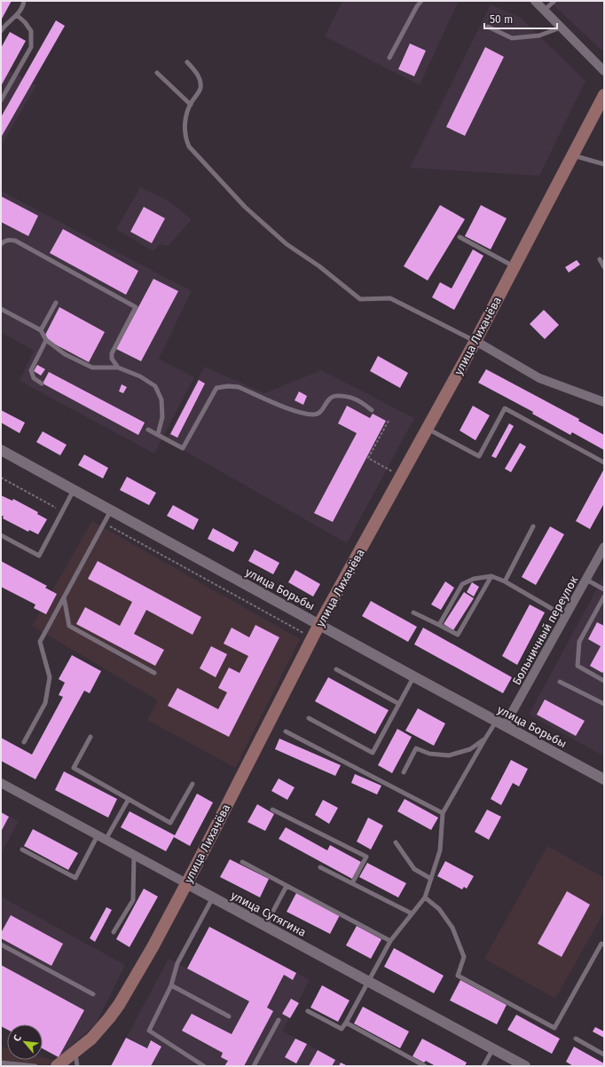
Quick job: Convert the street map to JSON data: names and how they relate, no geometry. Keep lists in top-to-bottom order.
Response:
{
  "streets": {
    "main road": ["улица Лихачёва"],
    "street": ["улица Борьбы", "Больничный переулок", "улица Сутягина"]
  },
  "crossings": [
    ["улица Лихачёва", "улица Борьбы"],
    ["улица Лихачёва", "улица Сутягина"],
    ["улица Борьбы", "Больничный переулок"]
  ],
  "scale_bar": "50 m",
  "north": "top left"
}
